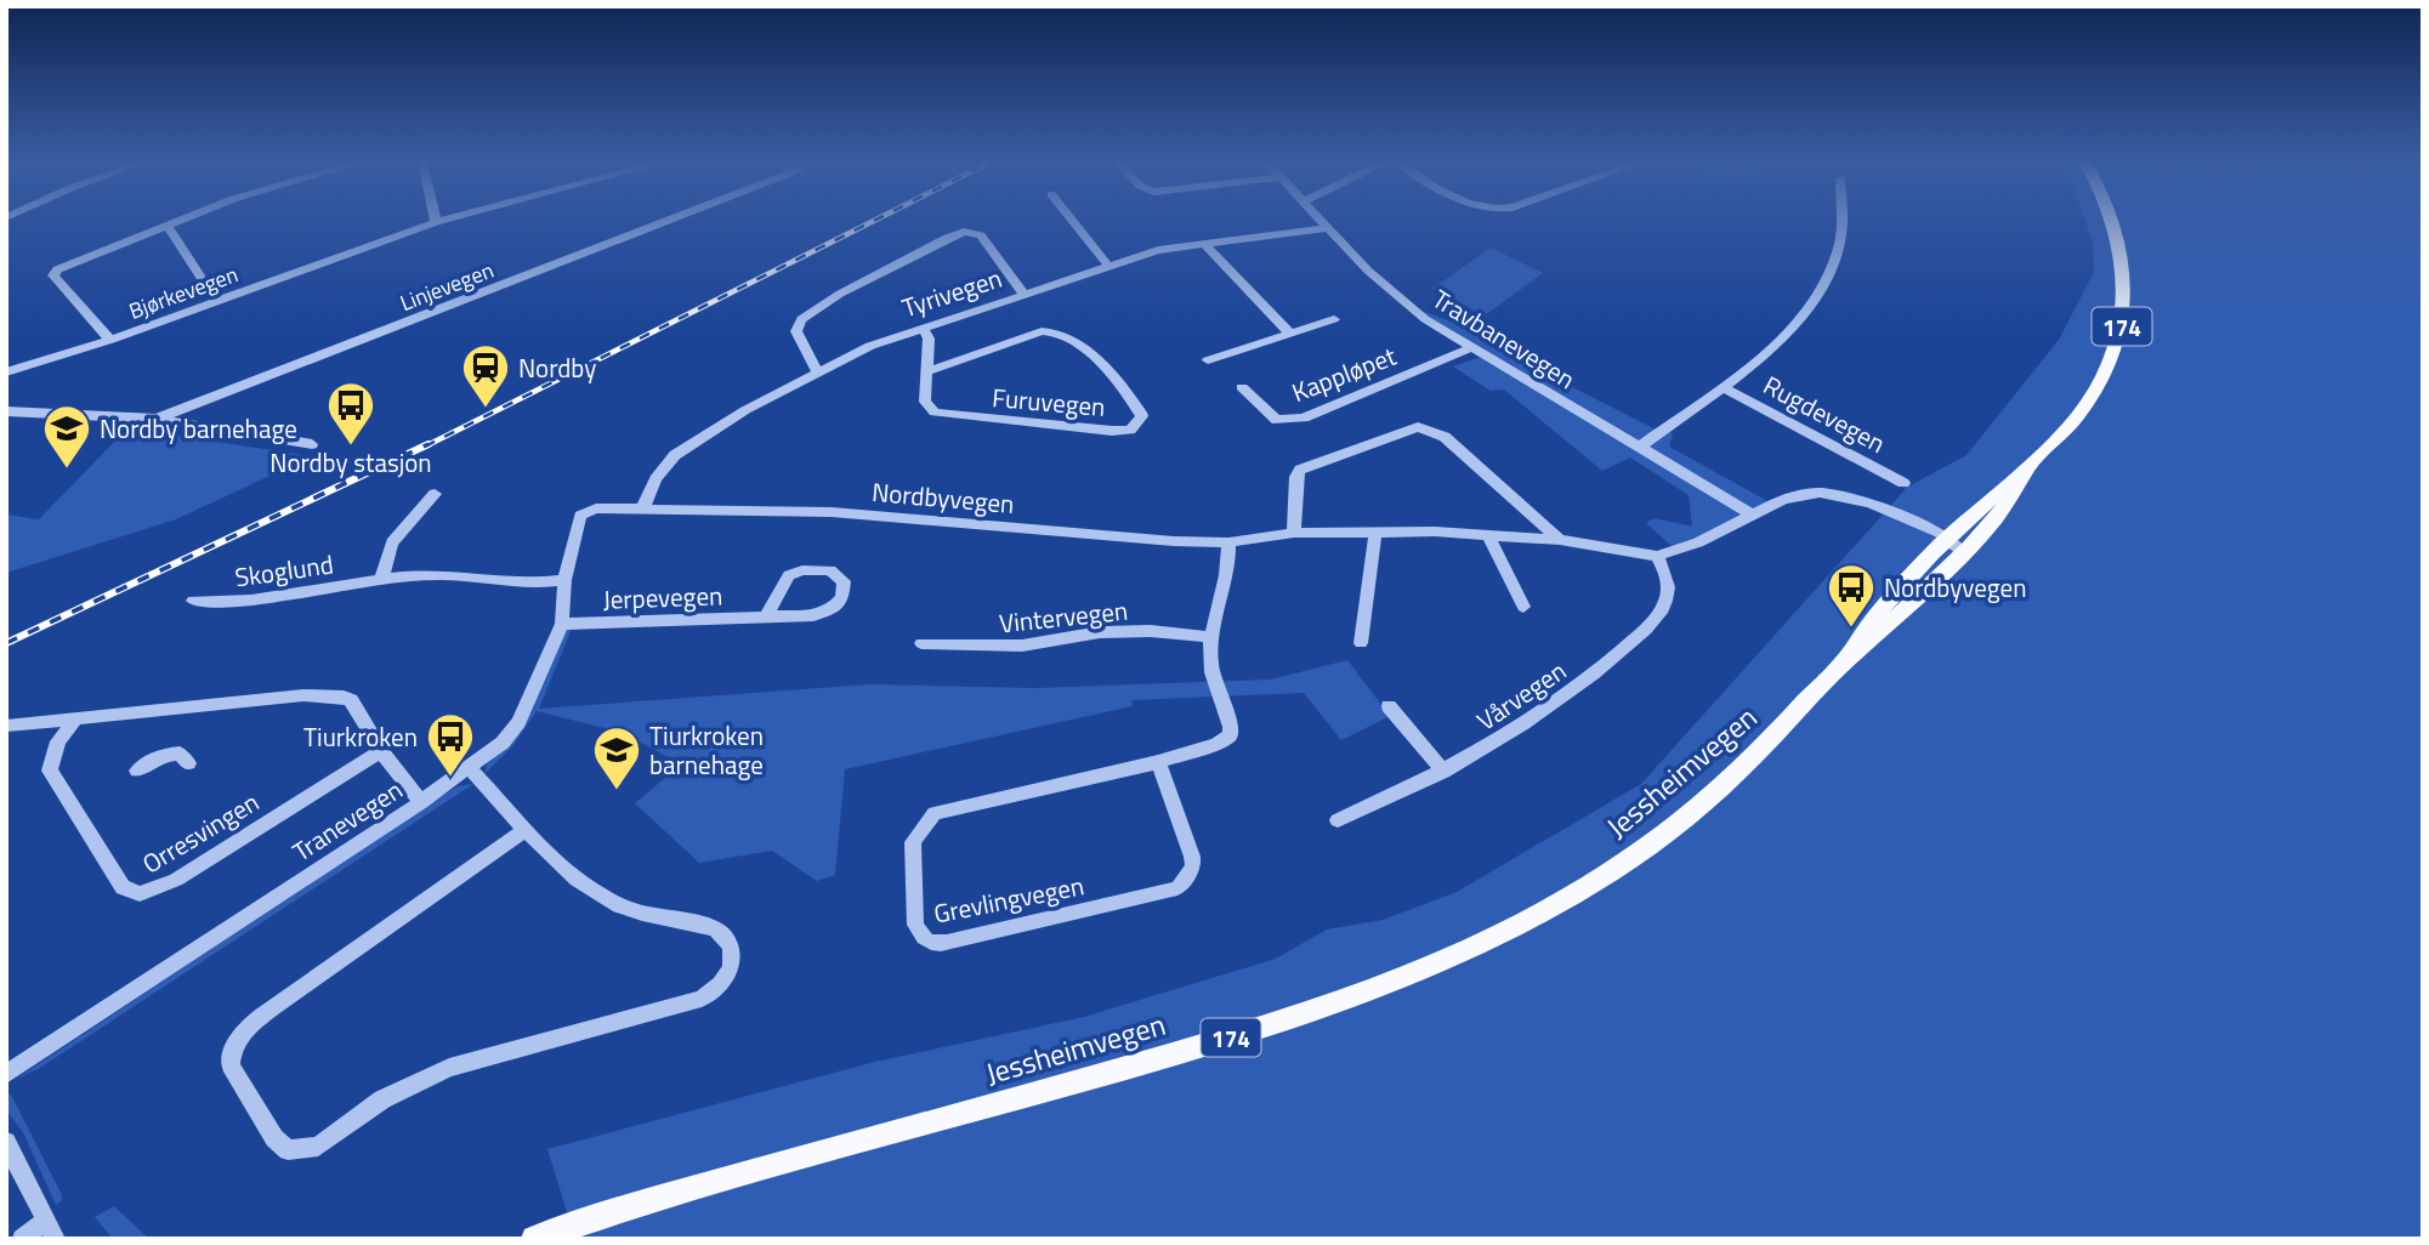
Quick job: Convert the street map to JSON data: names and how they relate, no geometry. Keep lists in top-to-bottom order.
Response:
{
  "streets": {
    "main road": ["174", "Jessheimvegen"],
    "street": [
      "Linjevegen",
      "Bjørkevegen",
      "Tyrivegen",
      "Travbanevegen",
      "Kappløpet",
      "Furuvegen",
      "Rugdevegen",
      "Nordbyvegen",
      "Skoglund",
      "Jerpevegen",
      "Vintervegen",
      "Vårvegen",
      "Tranevegen",
      "Orresvingen",
      "Grevlingvegen"
    ]
  },
  "crossings": [
    ["Tyrivegen", "Travbanevegen"],
    ["Tyrivegen", "Furuvegen"],
    ["Tyrivegen", "Nordbyvegen"],
    ["Travbanevegen", "Kappløpet"],
    ["Travbanevegen", "Rugdevegen"],
    ["Travbanevegen", "Nordbyvegen"],
    ["Nordbyvegen", "Vårvegen"],
    ["Nordbyvegen", "Jessheimvegen"],
    ["Nordbyvegen", "Tranevegen"],
    ["Skoglund", "Tranevegen"],
    ["Jerpevegen", "Tranevegen"],
    ["Vintervegen", "Grevlingvegen"]
  ],
  "places": {
    "station": ["Nordby"],
    "bus stop": ["Nordby stasjon", "Nordbyvegen", "Tiurkroken"],
    "school or university": ["Nordby barnehage", "Tiurkroken barnehage"]
  }
}
